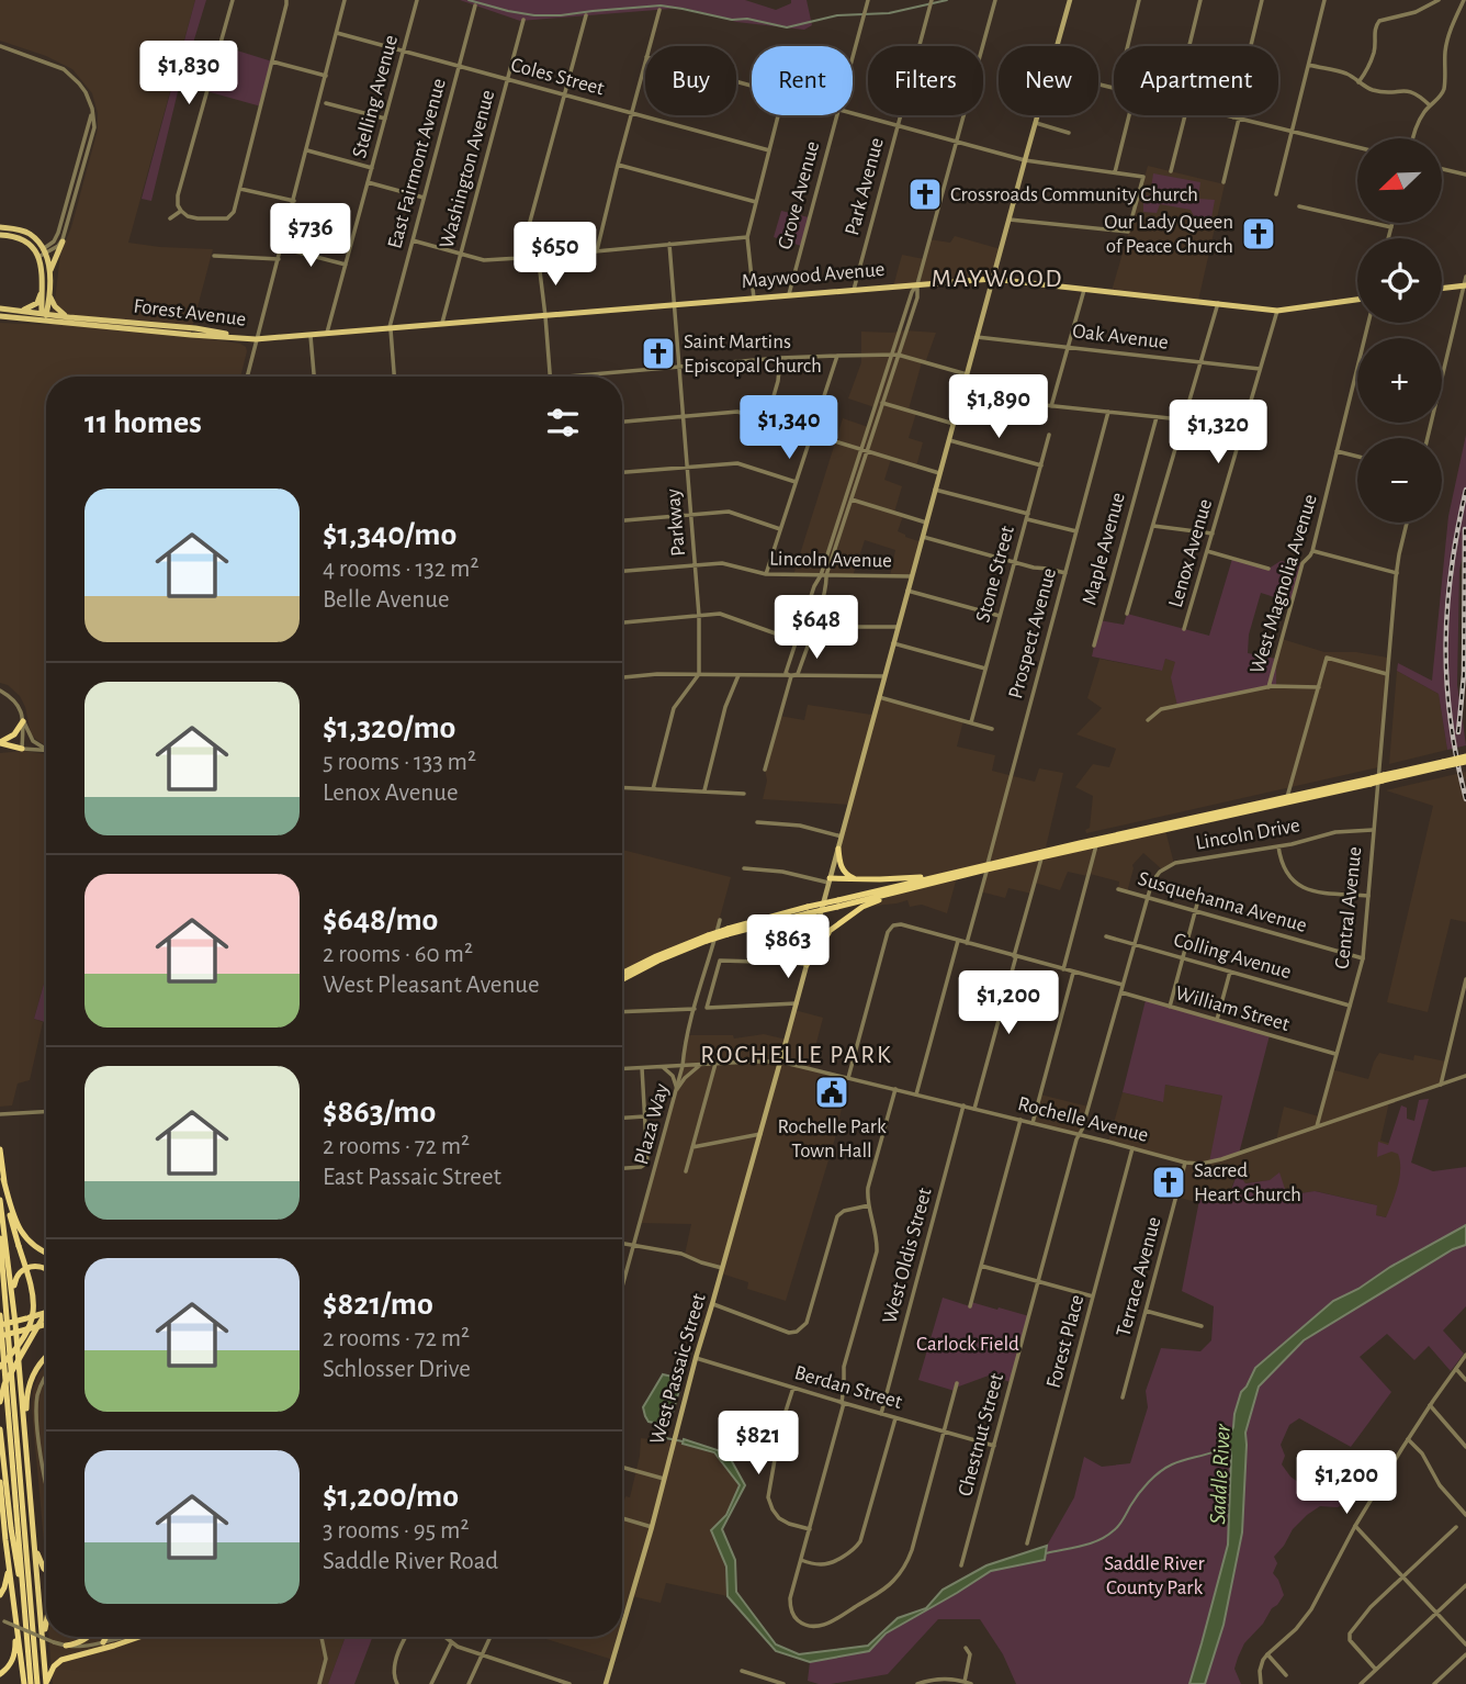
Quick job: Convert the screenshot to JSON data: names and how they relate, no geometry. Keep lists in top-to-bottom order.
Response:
{
  "streets": {
    "main road": ["Maywood Avenue", "Forest Avenue", "West Passaic Street"],
    "street": [
      "Coles Street",
      "Stelling Avenue",
      "East Fairmont Avenue",
      "Washington Avenue",
      "Park Avenue",
      "Grove Avenue",
      "Oak Avenue",
      "Parkway",
      "Maple Avenue",
      "Lenox Avenue",
      "Lincoln Avenue",
      "Stone Street",
      "West Magnolia Avenue",
      "Prospect Avenue",
      "Lincoln Drive",
      "Susquehanna Avenue",
      "Central Avenue",
      "Colling Avenue",
      "William Street",
      "Rochelle Avenue",
      "Plaza Way",
      "West Oldis Street",
      "Terrace Avenue",
      "Forest Place",
      "Berdan Street",
      "Chestnut Street"
    ]
  },
  "crossings": [
    ["Coles Street", "Stelling Avenue"],
    ["Coles Street", "East Fairmont Avenue"],
    ["Coles Street", "Washington Avenue"],
    ["Stelling Avenue", "Maywood Avenue"],
    ["East Fairmont Avenue", "Maywood Avenue"],
    ["Washington Avenue", "Maywood Avenue"],
    ["Park Avenue", "Maywood Avenue"],
    ["Grove Avenue", "Maywood Avenue"],
    ["Maywood Avenue", "Forest Avenue"],
    ["Maywood Avenue", "Parkway"],
    ["Maywood Avenue", "Lenox Avenue"],
    ["Oak Avenue", "Lenox Avenue"],
    ["Parkway", "Lincoln Avenue"],
    ["Lincoln Drive", "Susquehanna Avenue"],
    ["Lincoln Drive", "Central Avenue"],
    ["Lincoln Drive", "Colling Avenue"],
    ["Lincoln Drive", "William Street"],
    ["Lincoln Drive", "Chestnut Street"],
    ["Susquehanna Avenue", "Central Avenue"],
    ["Central Avenue", "Colling Avenue"],
    ["Central Avenue", "William Street"],
    ["Central Avenue", "Rochelle Avenue"],
    ["William Street", "Chestnut Street"],
    ["Rochelle Avenue", "Plaza Way"],
    ["Rochelle Avenue", "West Oldis Street"],
    ["Rochelle Avenue", "Terrace Avenue"],
    ["Rochelle Avenue", "Forest Place"],
    ["Rochelle Avenue", "West Passaic Street"],
    ["Rochelle Avenue", "Chestnut Street"],
    ["West Oldis Street", "Berdan Street"],
    ["West Passaic Street", "Berdan Street"],
    ["Berdan Street", "Chestnut Street"]
  ],
  "districts": ["MAYWOOD", "ROCHELLE PARK"],
  "water": ["Saddle River"],
  "parks": ["Carlock Field", "Saddle River County Park"],
  "places": {
    "church": [
      "Crossroads Community Church",
      "Our Lady Queen of Peace Church",
      "Saint Martins Episcopal Church",
      "Sacred Heart Church"
    ],
    "public building": ["Rochelle Park Town Hall"]
  },
  "north": "bottom left",
  "page": {
    "price": [
      "$1,830",
      "$736",
      "$650",
      "$1,890",
      "$1,340",
      "$1,320",
      "$648",
      "$863",
      "$1,200",
      "$821",
      "$1,200"
    ],
    "chip": [
      "Buy",
      "Rent",
      "Filters",
      "New",
      "Apartment"
    ],
    "map_buttons": ["+", "−"],
    "heading": "11 homes",
    "list": [
      {
        "name": "$1,340/mo",
        "note": "4 rooms · 132 m² · Belle Avenue"
      },
      {
        "name": "$1,320/mo",
        "note": "5 rooms · 133 m² · Lenox Avenue"
      },
      {
        "name": "$648/mo",
        "note": "2 rooms · 60 m² · West Pleasant Avenue"
      },
      {
        "name": "$863/mo",
        "note": "2 rooms · 72 m² · East Passaic Street"
      },
      {
        "name": "$821/mo",
        "note": "2 rooms · 72 m² · Schlosser Drive"
      },
      {
        "name": "$1,200/mo",
        "note": "3 rooms · 95 m² · Saddle River Road"
      }
    ]
  }
}
